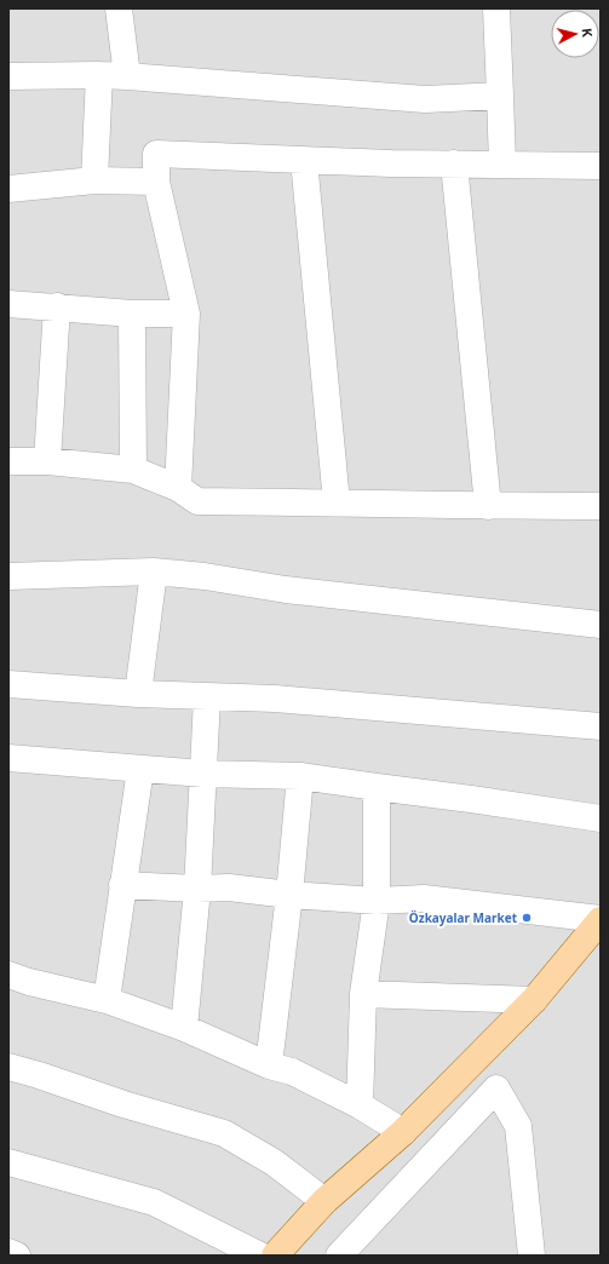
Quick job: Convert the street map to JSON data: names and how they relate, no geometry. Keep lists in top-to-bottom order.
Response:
{
  "places": ["Özkayalar Market"],
  "north": "right"
}
